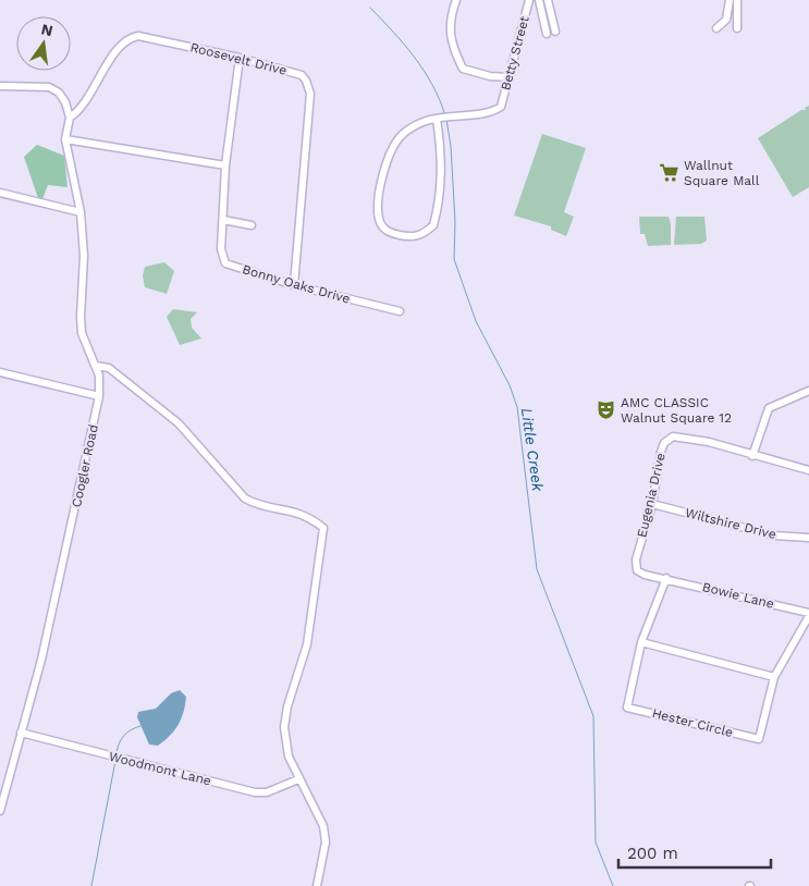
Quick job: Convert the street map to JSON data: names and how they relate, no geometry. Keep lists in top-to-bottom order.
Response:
{
  "streets": {
    "street": [
      "Betty Street",
      "Roosevelt Drive",
      "Bonny Oaks Drive",
      "Coogler Road",
      "Eugenia Drive",
      "Wiltshire Drive",
      "Bowie Lane",
      "Hester Circle",
      "Woodmont Lane"
    ]
  },
  "crossings": [
    ["Roosevelt Drive", "Bonny Oaks Drive"],
    ["Roosevelt Drive", "Coogler Road"],
    ["Coogler Road", "Woodmont Lane"],
    ["Eugenia Drive", "Wiltshire Drive"],
    ["Eugenia Drive", "Bowie Lane"],
    ["Eugenia Drive", "Hester Circle"],
    ["Bowie Lane", "Hester Circle"]
  ],
  "water": ["Little Creek"],
  "places": {
    "supermarket": ["Wallnut Square Mall"],
    "theatre": ["AMC CLASSIC Walnut Square 12"]
  },
  "scale_bar": "200 m",
  "north": "top"
}
